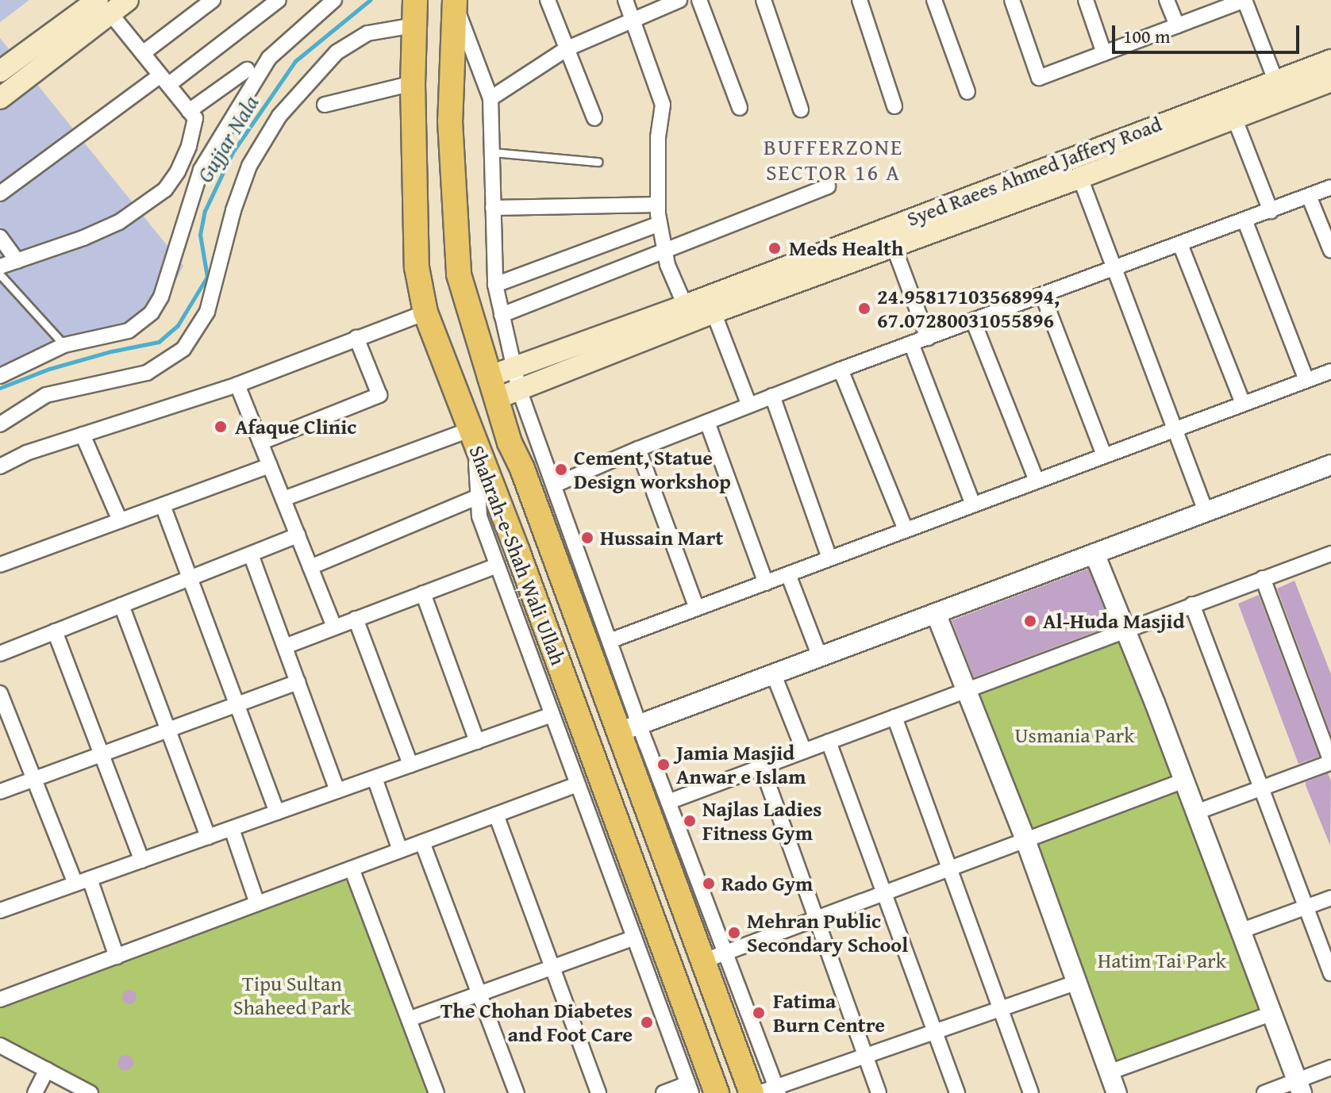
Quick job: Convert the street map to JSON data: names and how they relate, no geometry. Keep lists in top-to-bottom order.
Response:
{
  "streets": {
    "main road": ["Syed Raees Ahmed Jaffery Road", "Shahrah-e-Shah Wali Ullah"]
  },
  "crossings": [
    ["Syed Raees Ahmed Jaffery Road", "Shahrah-e-Shah Wali Ullah"]
  ],
  "districts": ["BUFFERZONE SECTOR 16 A"],
  "water": ["Gujjar Nala"],
  "parks": ["Usmania Park", "Hatim Tai Park", "Tipu Sultan Shaheed Park"],
  "places": [
    "Meds Health",
    "24.95817103568994, 67.07280031055896",
    "Afaque Clinic",
    "Cement, Statue Design workshop",
    "Hussain Mart",
    "Al-Huda Masjid",
    "Jamia Masjid Anwar e Islam",
    "Najlas Ladies Fitness Gym",
    "Rado Gym",
    "Mehran Public Secondary School",
    "Fatima Burn Centre",
    "The Chohan Diabetes and Foot Care"
  ],
  "scale_bar": "100 m"
}
